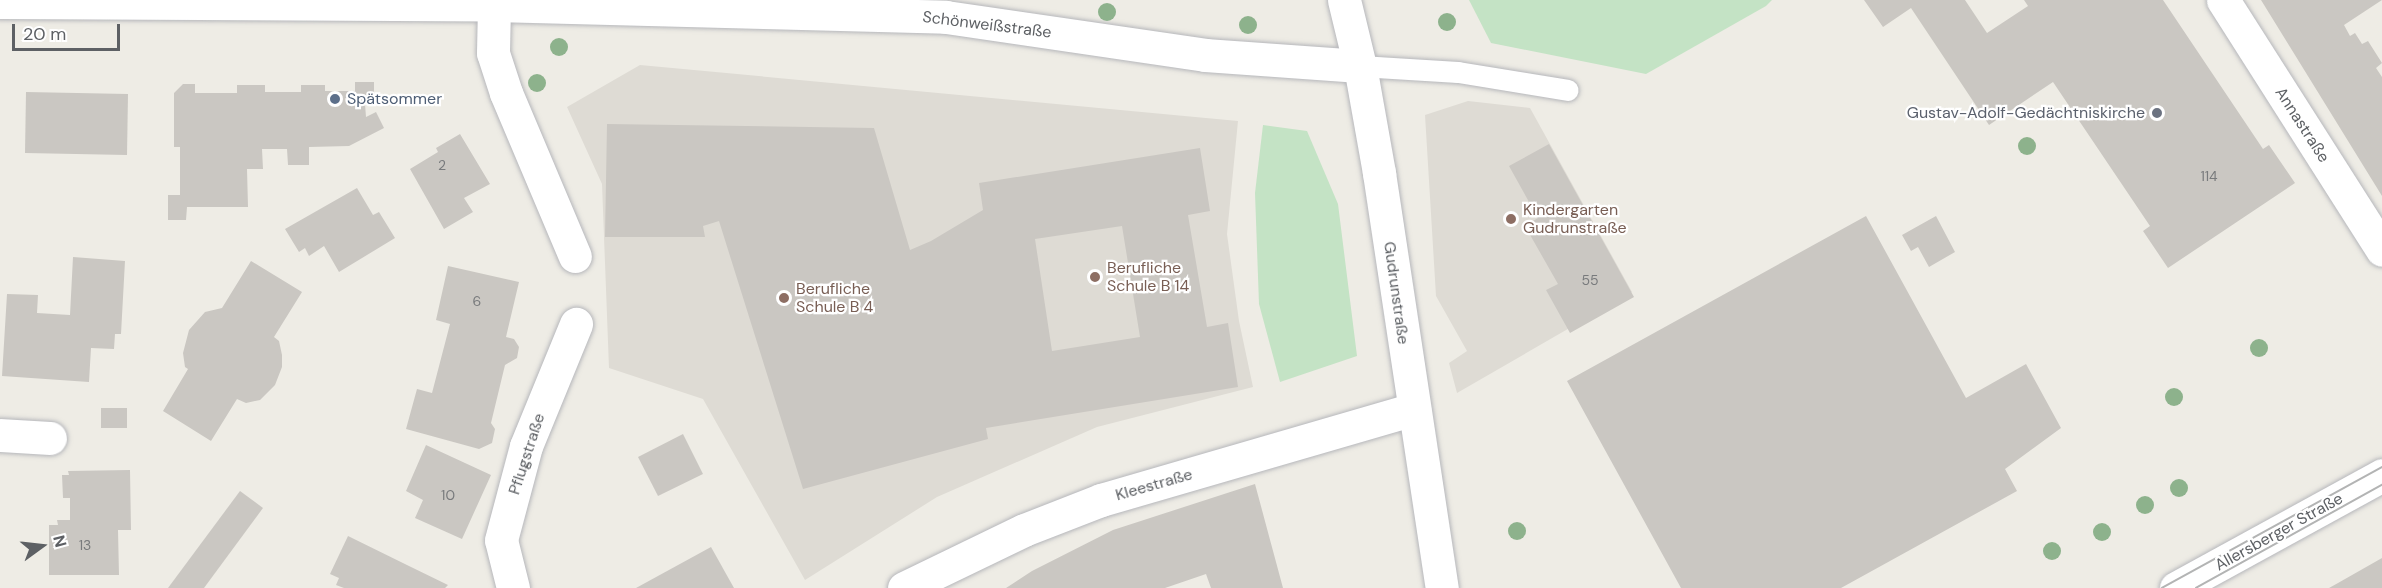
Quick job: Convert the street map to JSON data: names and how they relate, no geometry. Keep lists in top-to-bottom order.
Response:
{
  "streets": {
    "street": [
      "Schönweißstraße",
      "Annastraße",
      "Gudrunstraße",
      "Pflugstraße",
      "Kleestraße",
      "Allersberger Straße"
    ]
  },
  "crossings": [
    ["Schönweißstraße", "Gudrunstraße"],
    ["Gudrunstraße", "Kleestraße"]
  ],
  "places": [
    "Spätsommer",
    "Gustav-Adolf-Gedächtniskirche",
    "Kindergarten Gudrunstraße",
    "Berufliche Schule B 14",
    "Berufliche Schule B 4"
  ],
  "house_numbers": [
    "2",
    "114",
    "55",
    "6",
    "10",
    "13"
  ],
  "scale_bar": "20 m",
  "north": "right"
}
